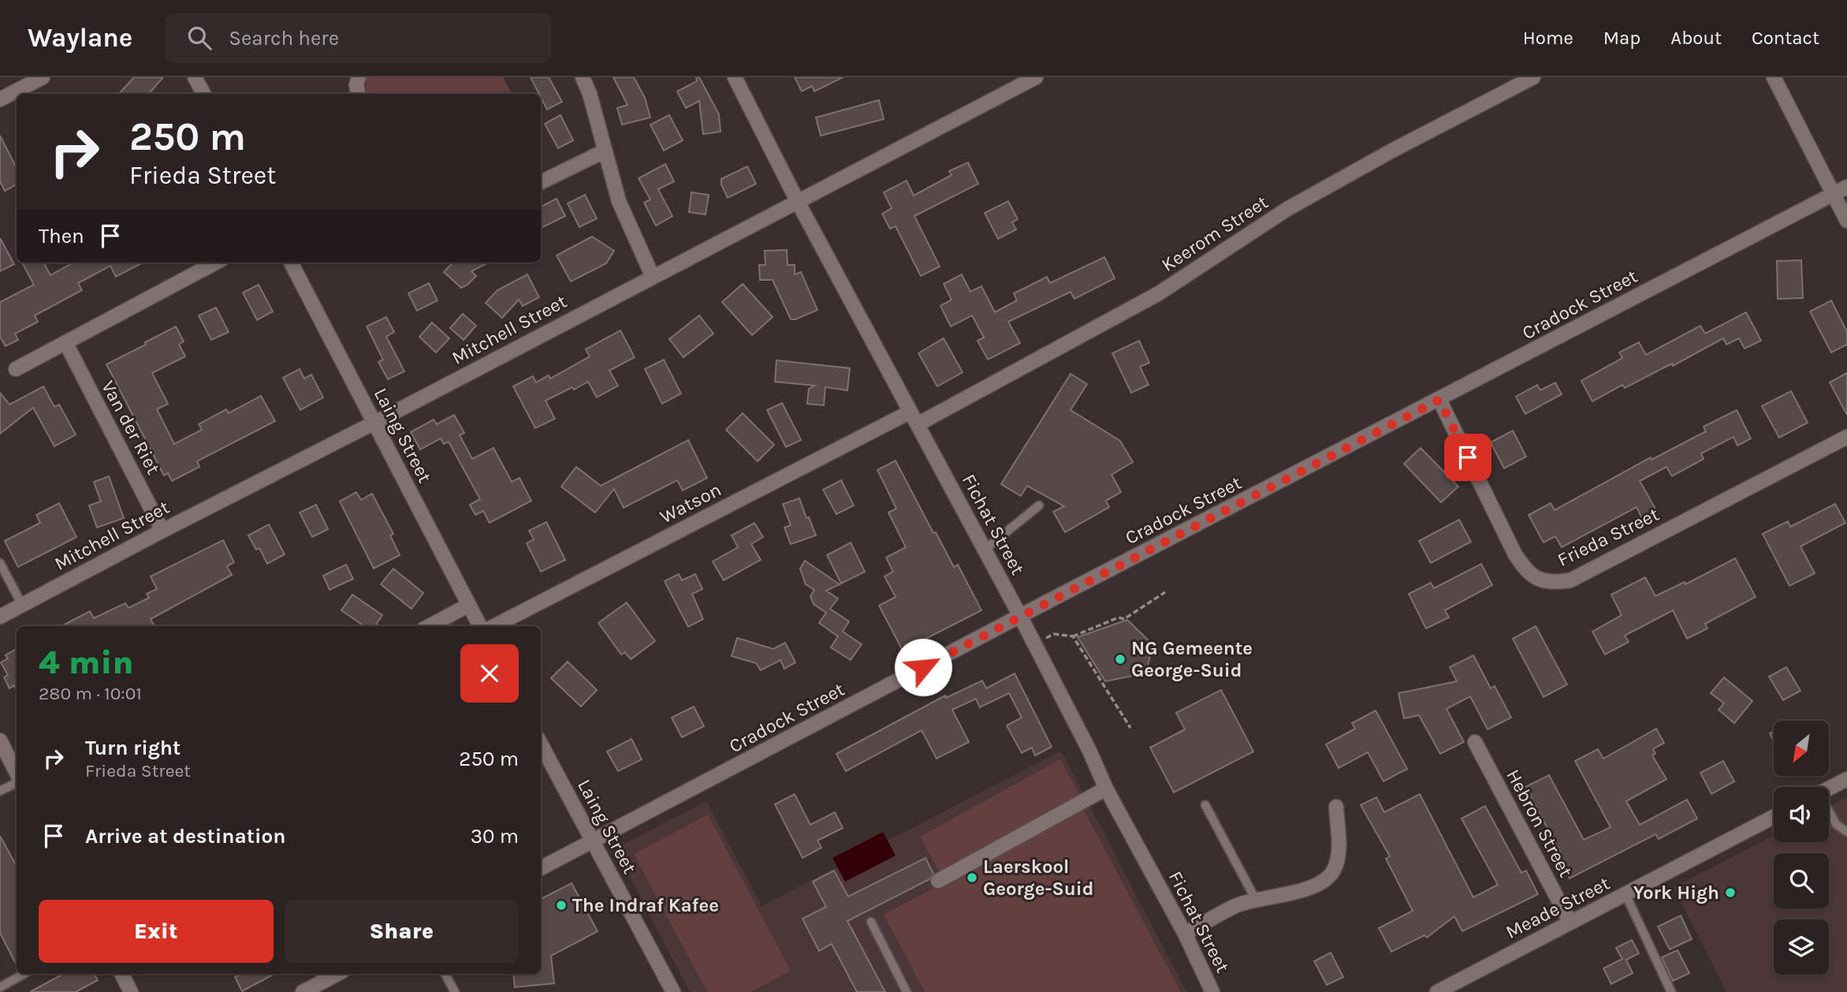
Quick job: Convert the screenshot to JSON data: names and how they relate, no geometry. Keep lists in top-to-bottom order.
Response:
{
  "streets": {
    "street": [
      "Keerom Street",
      "Cradock Street",
      "Mitchell Street",
      "Van der Riet",
      "Laing Street",
      "Watson",
      "Fichat Street",
      "Frieda Street",
      "Hebron Street",
      "Meade Street"
    ]
  },
  "crossings": [
    ["Keerom Street", "Fichat Street"],
    ["Cradock Street", "Laing Street"],
    ["Cradock Street", "Fichat Street"],
    ["Cradock Street", "Frieda Street"],
    ["Mitchell Street", "Van der Riet"],
    ["Mitchell Street", "Laing Street"],
    ["Mitchell Street", "Fichat Street"],
    ["Watson", "Fichat Street"],
    ["Hebron Street", "Meade Street"]
  ],
  "places": [
    "NG Gemeente George-Suid",
    "Laerskool George-Suid",
    "York High",
    "The Indraf Kafee"
  ],
  "north": "bottom left",
  "page": {
    "header": "Waylane",
    "search": "Search here",
    "nav": [
      "Home",
      "Map",
      "About",
      "Contact"
    ],
    "turn": ["250 m", "Frieda Street"],
    "then": "Then",
    "heading": ["4 min", "280 m · 10:01"],
    "list": [
      {
        "name": "Turn right",
        "note": "Frieda Street",
        "value": "250 m"
      },
      {
        "name": "Arrive at destination",
        "value": "30 m"
      }
    ],
    "buttons": ["Exit", "Share"]
  }
}
